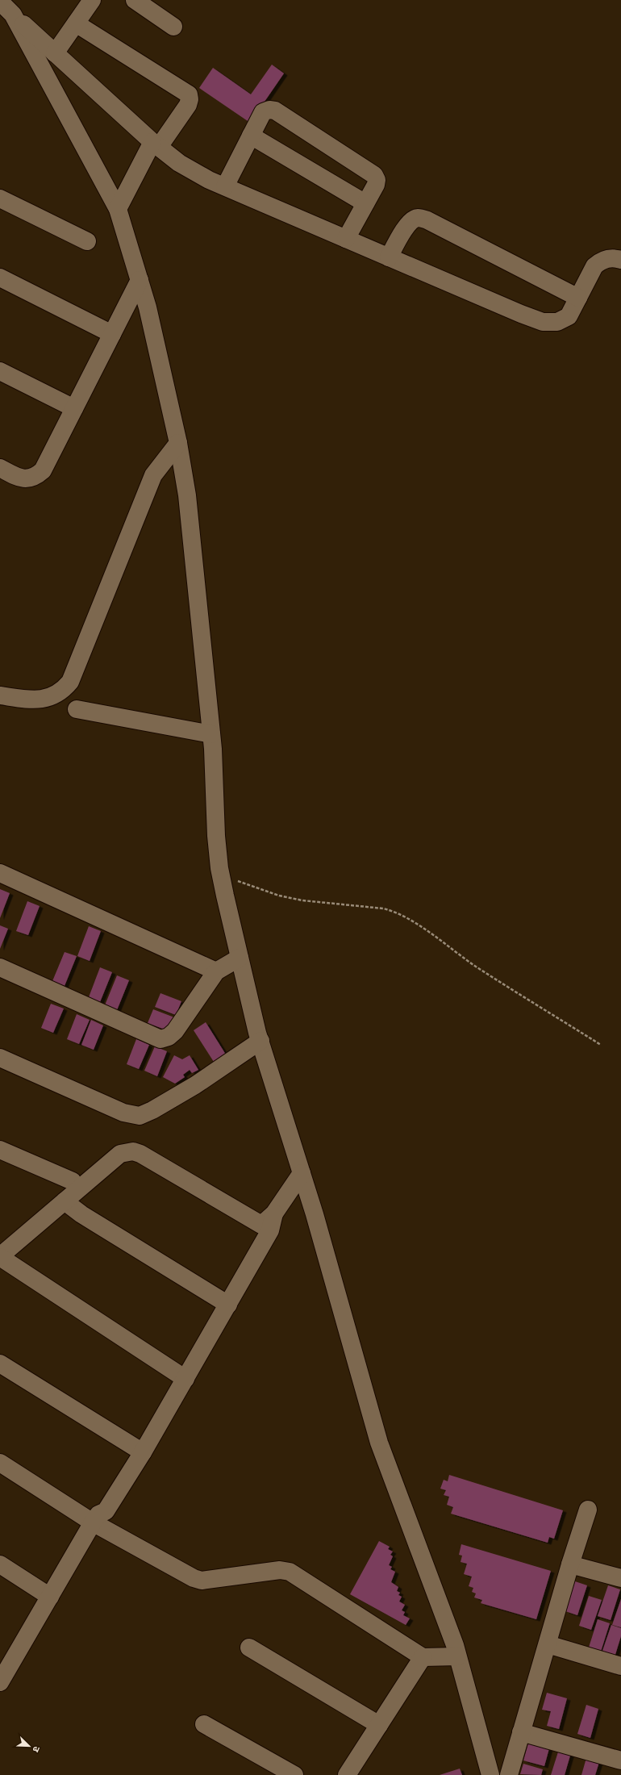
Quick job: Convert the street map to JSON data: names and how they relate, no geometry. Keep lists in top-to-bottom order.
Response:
{
  "north": "bottom right"
}
